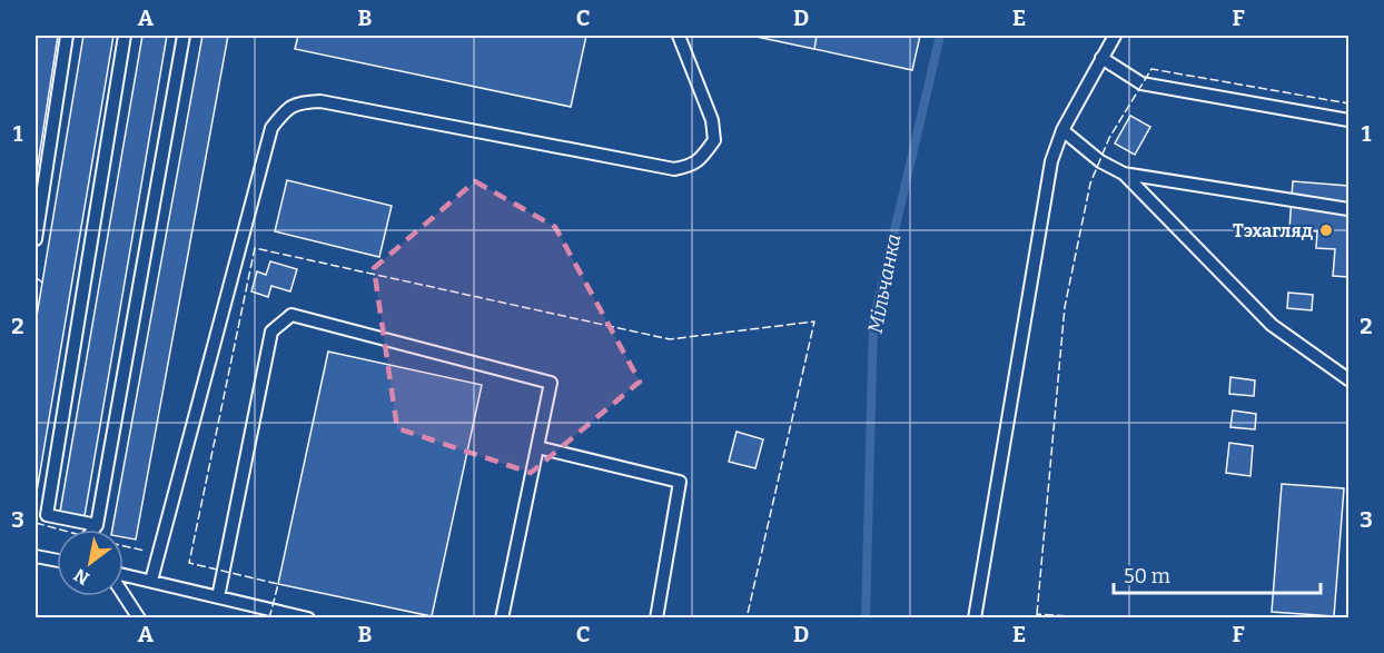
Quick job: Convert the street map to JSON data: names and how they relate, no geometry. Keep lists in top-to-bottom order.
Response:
{
  "water": ["Мільчанка"],
  "places": ["Тэхагляд"],
  "scale_bar": "50 m",
  "north": "bottom left",
  "grid": {
    "columns": [
      "A",
      "B",
      "C",
      "D",
      "E",
      "F"
    ],
    "rows": ["1", "2", "3"]
  }
}
